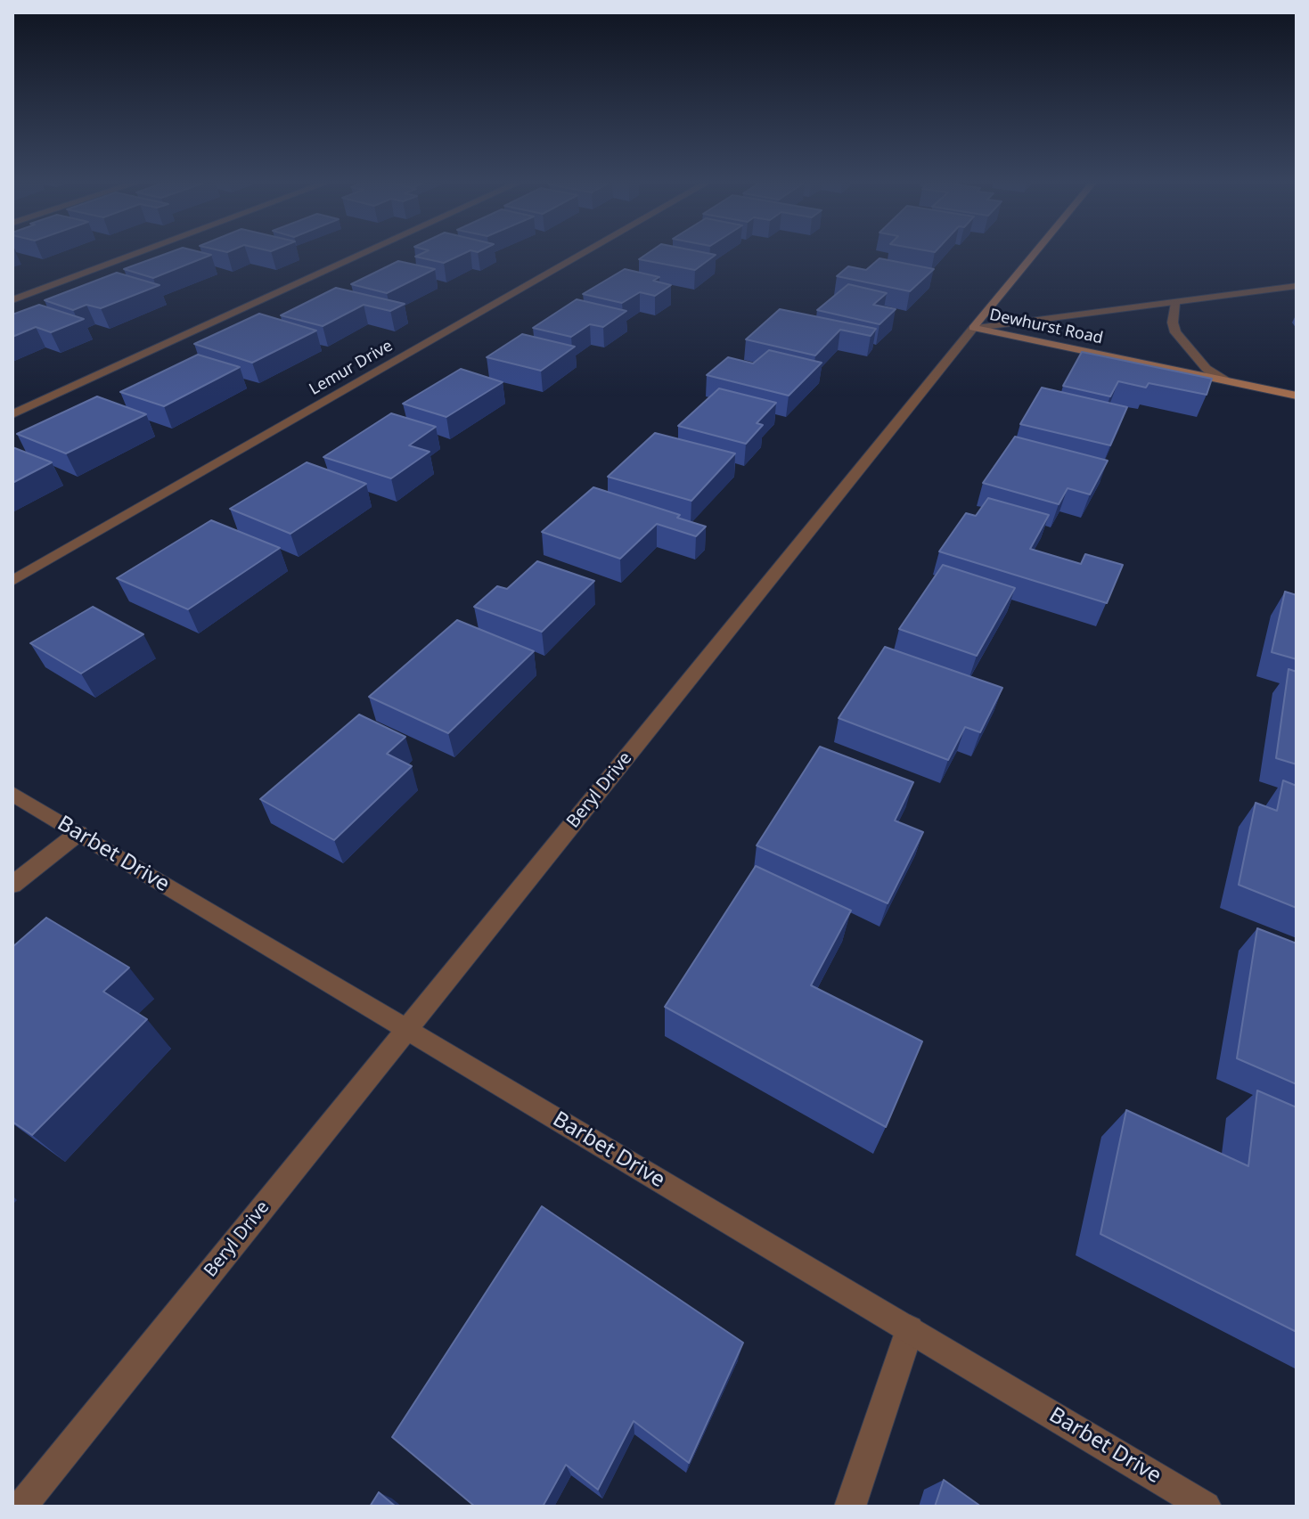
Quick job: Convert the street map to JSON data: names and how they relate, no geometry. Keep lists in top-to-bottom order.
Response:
{
  "streets": {
    "street": [
      "Dewhurst Road",
      "Lemur Drive",
      "Beryl Drive",
      "Barbet Drive"
    ]
  },
  "crossings": [
    ["Dewhurst Road", "Beryl Drive"],
    ["Beryl Drive", "Barbet Drive"]
  ]
}
